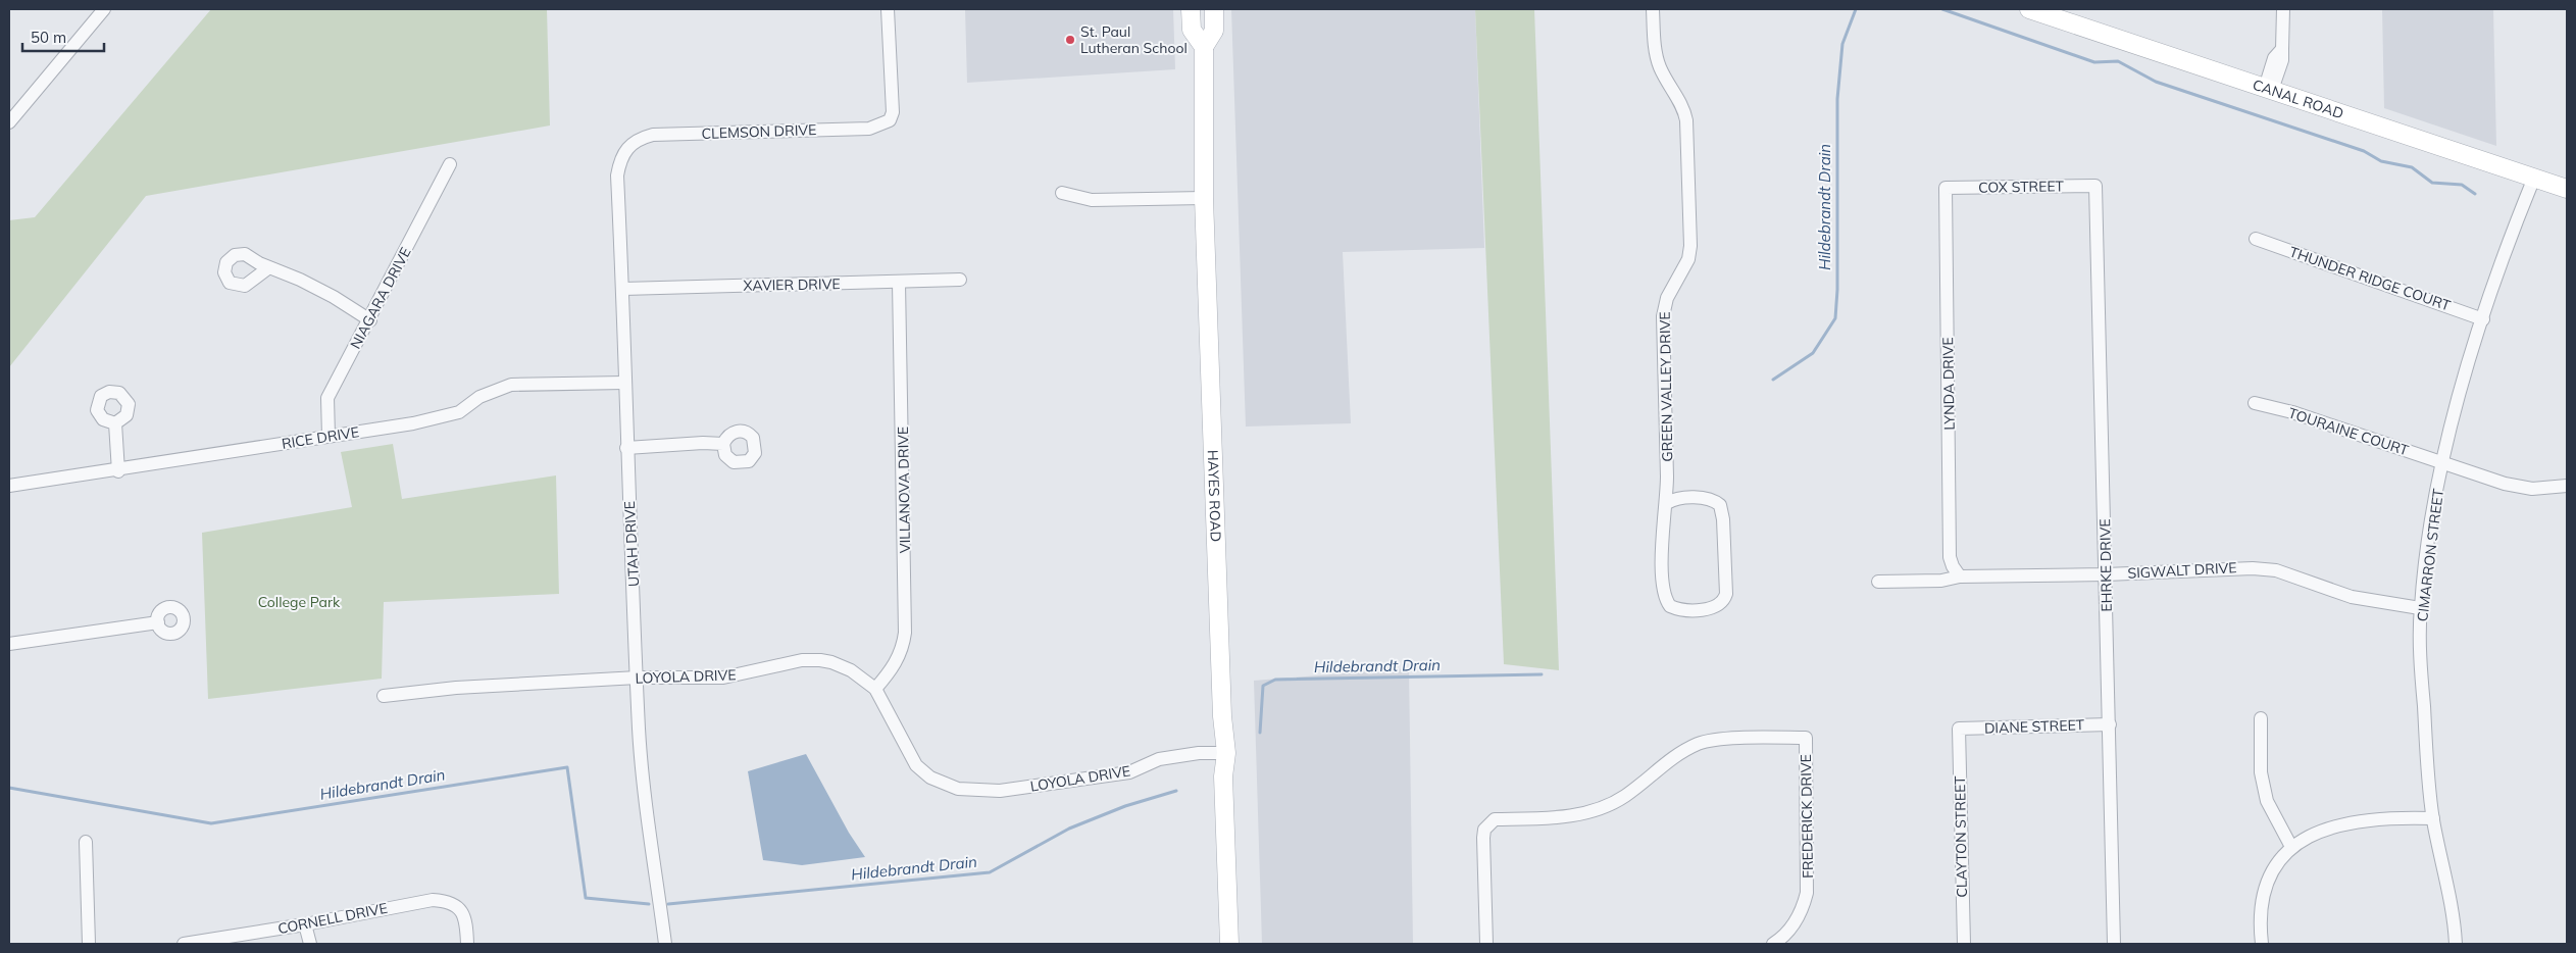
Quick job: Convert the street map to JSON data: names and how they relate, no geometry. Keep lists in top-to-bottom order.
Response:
{
  "streets": {
    "street": [
      "CANAL ROAD",
      "CLEMSON DRIVE",
      "COX STREET",
      "THUNDER RIDGE COURT",
      "XAVIER DRIVE",
      "NIAGARA DRIVE",
      "LYNDA DRIVE",
      "GREEN VALLEY DRIVE",
      "TOURAINE COURT",
      "RICE DRIVE",
      "VILLANOVA DRIVE",
      "HAYES ROAD",
      "UTAH DRIVE",
      "CIMARRON STREET",
      "EHRKE DRIVE",
      "SIGWALT DRIVE",
      "LOYOLA DRIVE",
      "DIANE STREET",
      "FREDERICK DRIVE",
      "CLAYTON STREET",
      "CORNELL DRIVE"
    ]
  },
  "crossings": [
    ["CANAL ROAD", "CIMARRON STREET"],
    ["CLEMSON DRIVE", "UTAH DRIVE"],
    ["COX STREET", "LYNDA DRIVE"],
    ["COX STREET", "EHRKE DRIVE"],
    ["THUNDER RIDGE COURT", "CIMARRON STREET"],
    ["XAVIER DRIVE", "VILLANOVA DRIVE"],
    ["XAVIER DRIVE", "UTAH DRIVE"],
    ["NIAGARA DRIVE", "RICE DRIVE"],
    ["LYNDA DRIVE", "SIGWALT DRIVE"],
    ["TOURAINE COURT", "CIMARRON STREET"],
    ["RICE DRIVE", "UTAH DRIVE"],
    ["VILLANOVA DRIVE", "LOYOLA DRIVE"],
    ["HAYES ROAD", "LOYOLA DRIVE"],
    ["UTAH DRIVE", "LOYOLA DRIVE"],
    ["CIMARRON STREET", "SIGWALT DRIVE"],
    ["EHRKE DRIVE", "SIGWALT DRIVE"],
    ["EHRKE DRIVE", "DIANE STREET"],
    ["DIANE STREET", "CLAYTON STREET"]
  ],
  "water": ["Hildebrandt Drain"],
  "parks": ["College Park"],
  "places": ["St. Paul Lutheran School"],
  "scale_bar": "50 m"
}
